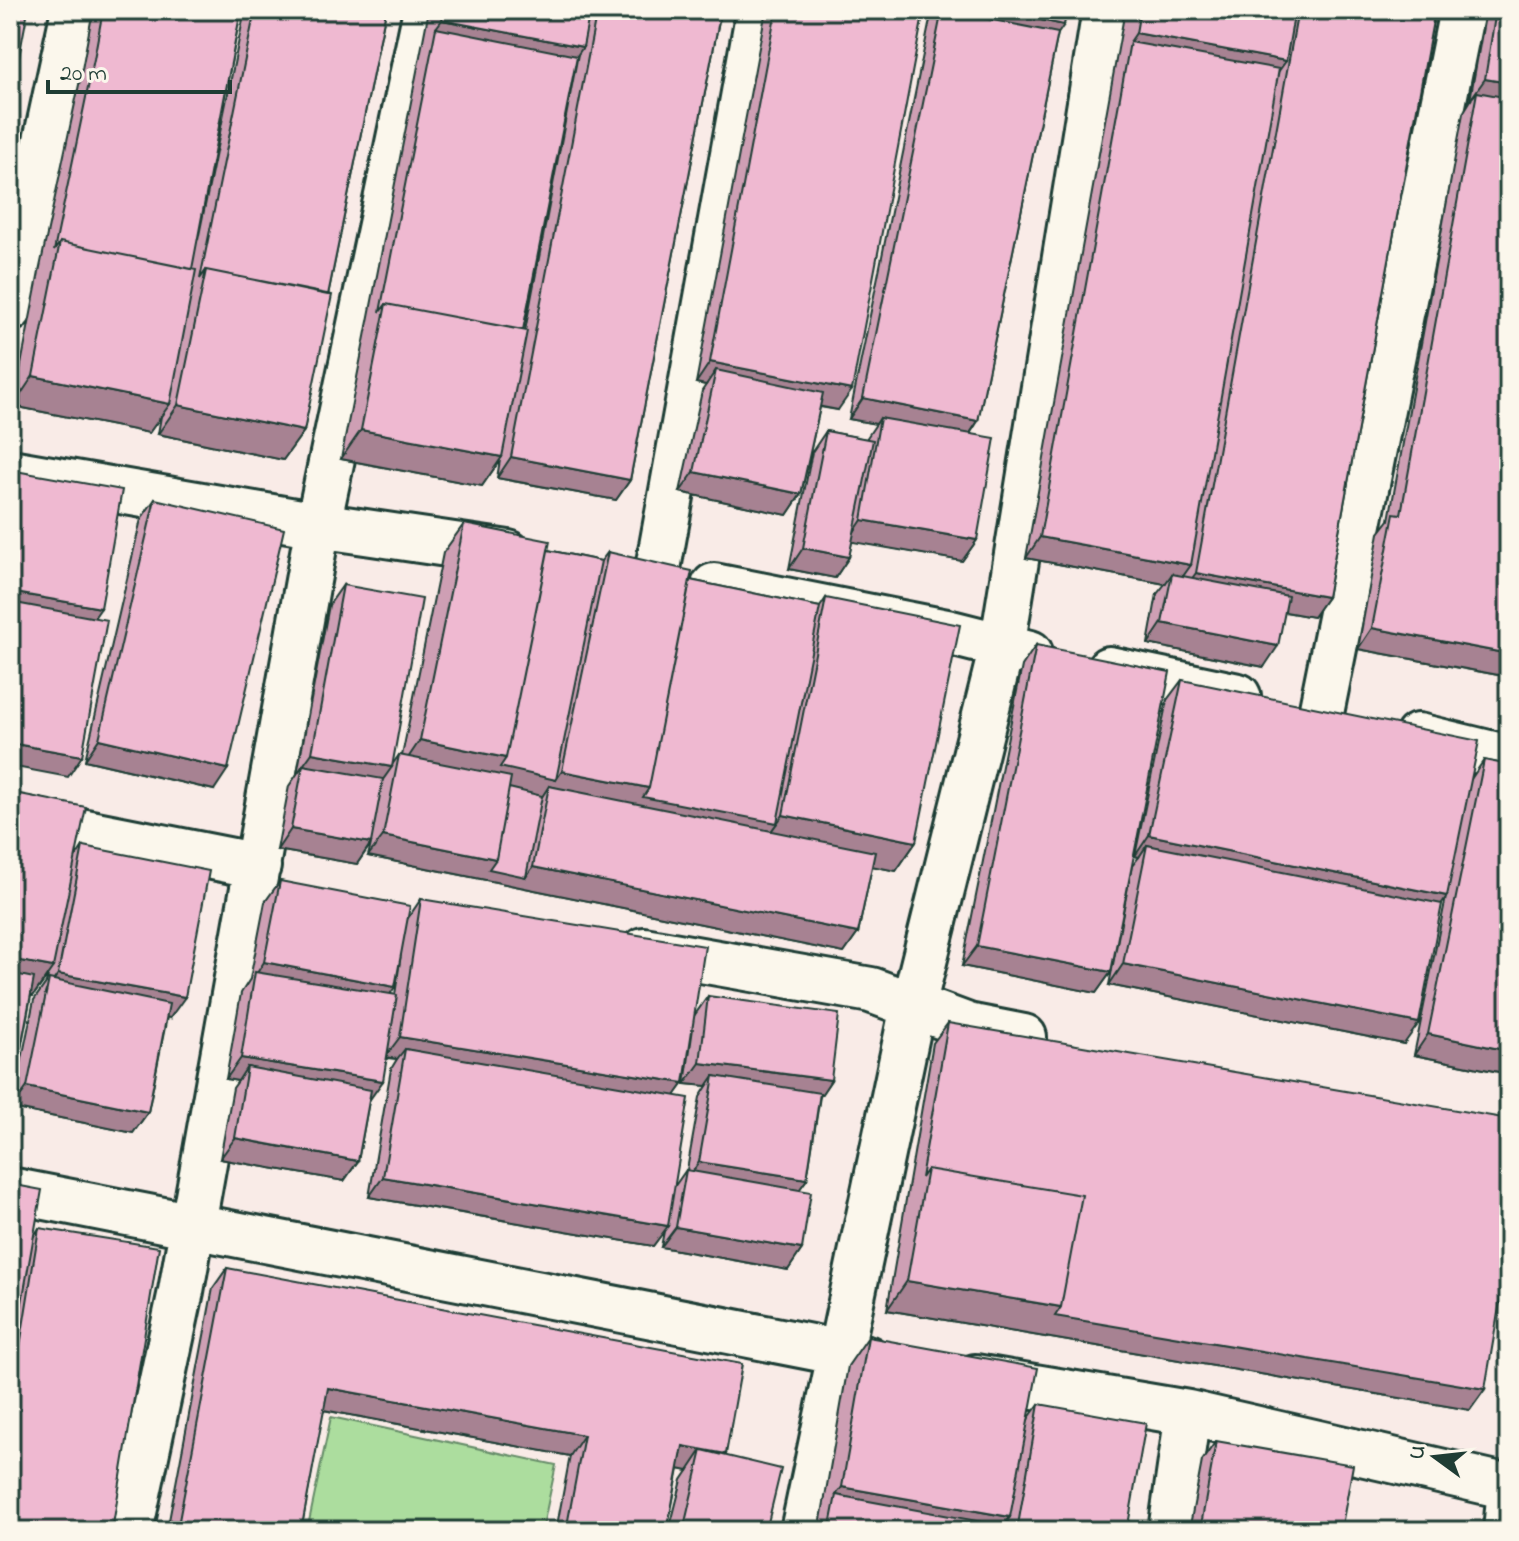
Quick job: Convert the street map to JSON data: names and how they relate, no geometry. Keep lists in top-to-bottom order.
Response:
{
  "scale_bar": "20 m",
  "north": "left"
}
